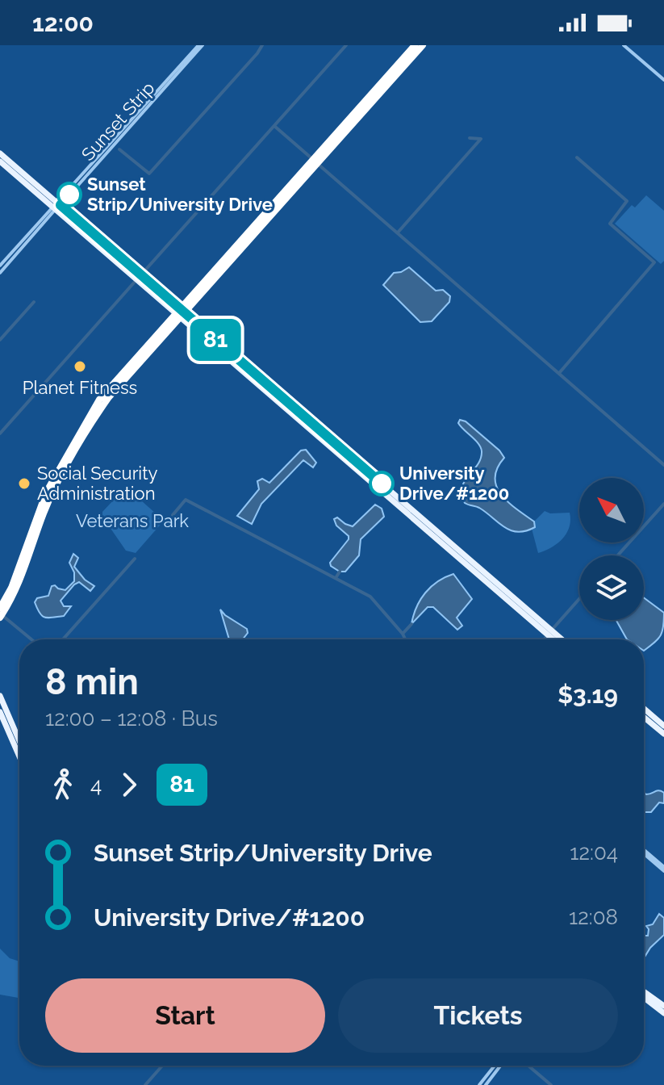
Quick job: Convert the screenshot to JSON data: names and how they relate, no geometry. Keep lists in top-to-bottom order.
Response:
{
  "streets": {
    "street": ["Sunset Strip"]
  },
  "parks": ["Veterans Park"],
  "places": [
    "Sunset Strip/University Drive",
    "Planet Fitness",
    "Social Security Administration",
    "University Drive/#1200"
  ],
  "lines": ["bus line 81"],
  "north": "top left",
  "page": {
    "status": "12:00",
    "on_map": "81",
    "heading": ["8 min", "12:00 – 12:08 · Bus", "$3.19"],
    "legs": ["4", "81"],
    "list": [
      {
        "name": "Sunset Strip/University Drive",
        "value": "12:04"
      },
      {
        "name": "University Drive/#1200",
        "value": "12:08"
      }
    ],
    "buttons": ["Start", "Tickets"]
  }
}
